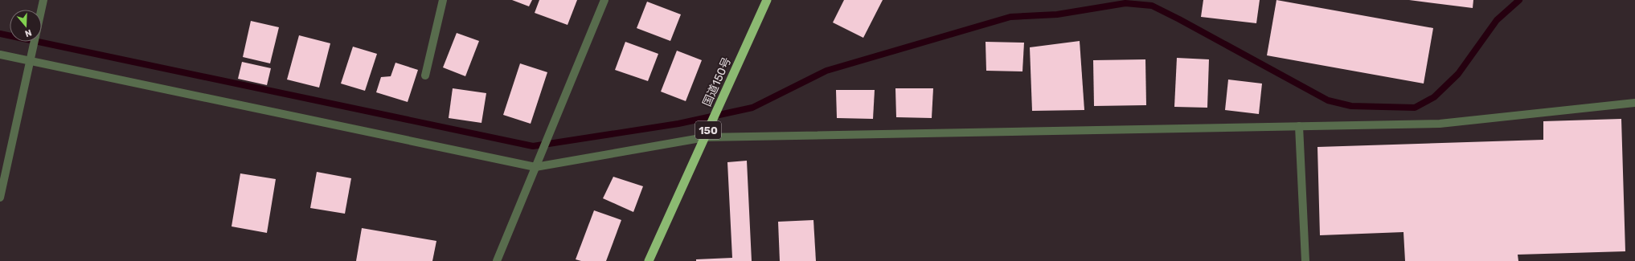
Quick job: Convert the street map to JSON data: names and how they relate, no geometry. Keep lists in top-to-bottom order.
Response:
{
  "streets": {
    "highway": ["国道150号", "150"]
  },
  "north": "bottom"
}
